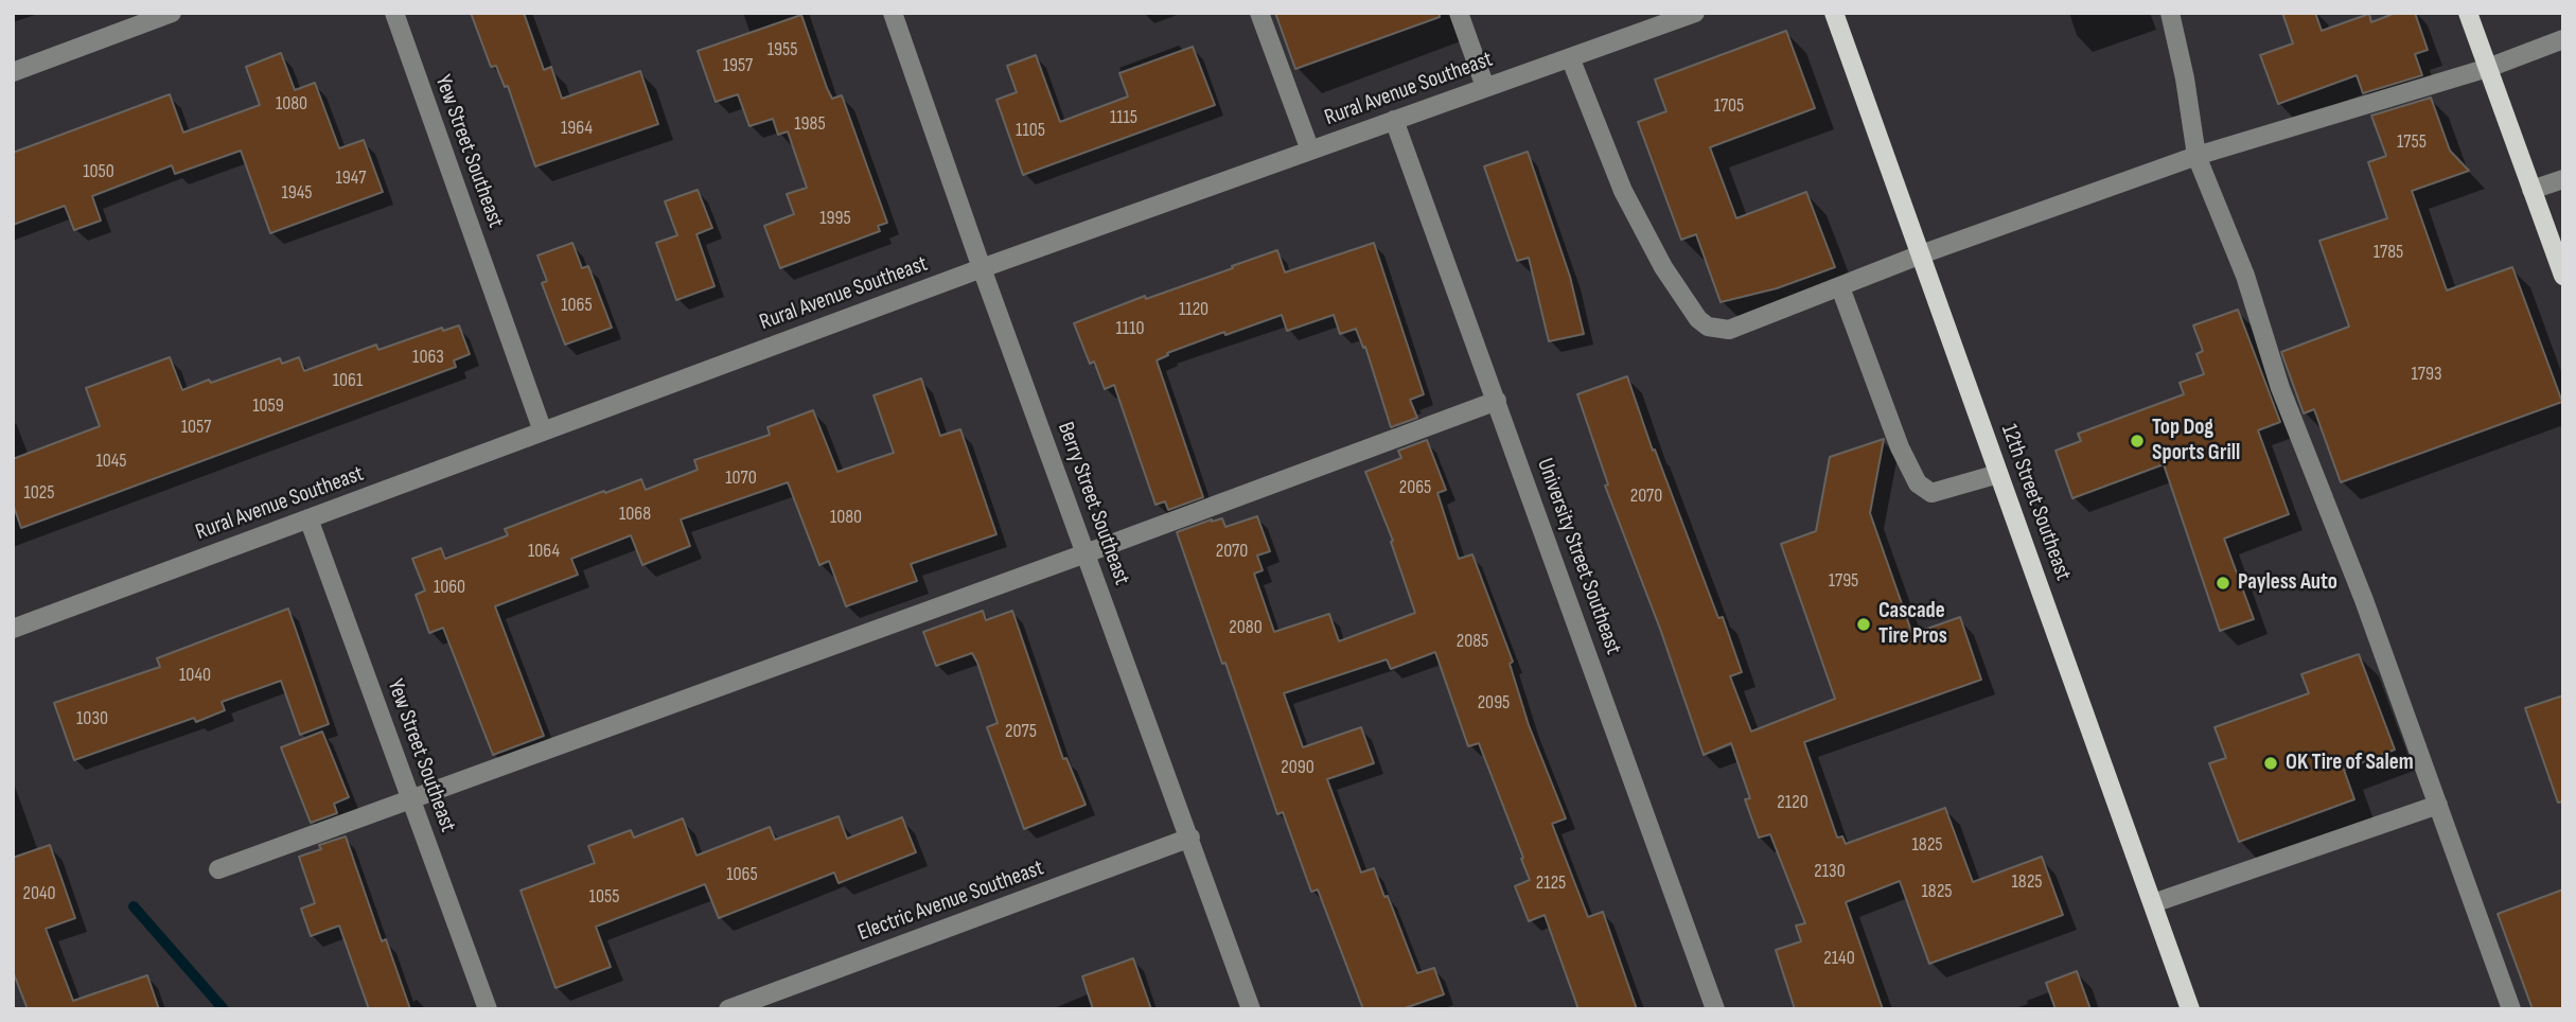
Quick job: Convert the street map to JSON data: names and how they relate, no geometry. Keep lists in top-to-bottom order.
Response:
{
  "streets": {
    "main road": ["12th Street Southeast"],
    "street": [
      "Rural Avenue Southeast",
      "Yew Street Southeast",
      "Berry Street Southeast",
      "University Street Southeast",
      "Electric Avenue Southeast"
    ]
  },
  "crossings": [
    ["Rural Avenue Southeast", "Yew Street Southeast"],
    ["Rural Avenue Southeast", "Berry Street Southeast"],
    ["Rural Avenue Southeast", "University Street Southeast"],
    ["Berry Street Southeast", "Electric Avenue Southeast"]
  ],
  "places": [
    "Top Dog Sports Grill",
    "Payless Auto",
    "Cascade Tire Pros",
    "OK Tire of Salem"
  ],
  "house_numbers": [
    "1955",
    "1957",
    "1080",
    "1705",
    "1115",
    "1985",
    "1964",
    "1105",
    "1755",
    "1050",
    "1947",
    "1945",
    "1995",
    "1785",
    "1065",
    "1120",
    "1110",
    "1063",
    "1793",
    "1061",
    "1059",
    "1057",
    "1045",
    "1070",
    "2065",
    "1025",
    "2070",
    "1068",
    "1080",
    "1064",
    "2070",
    "1795",
    "1060",
    "2080",
    "2085",
    "1040",
    "2095",
    "1030",
    "2075",
    "2090",
    "2120",
    "1825",
    "2130",
    "1065",
    "1825",
    "2125",
    "1825",
    "2040",
    "1055",
    "2140"
  ]
}
